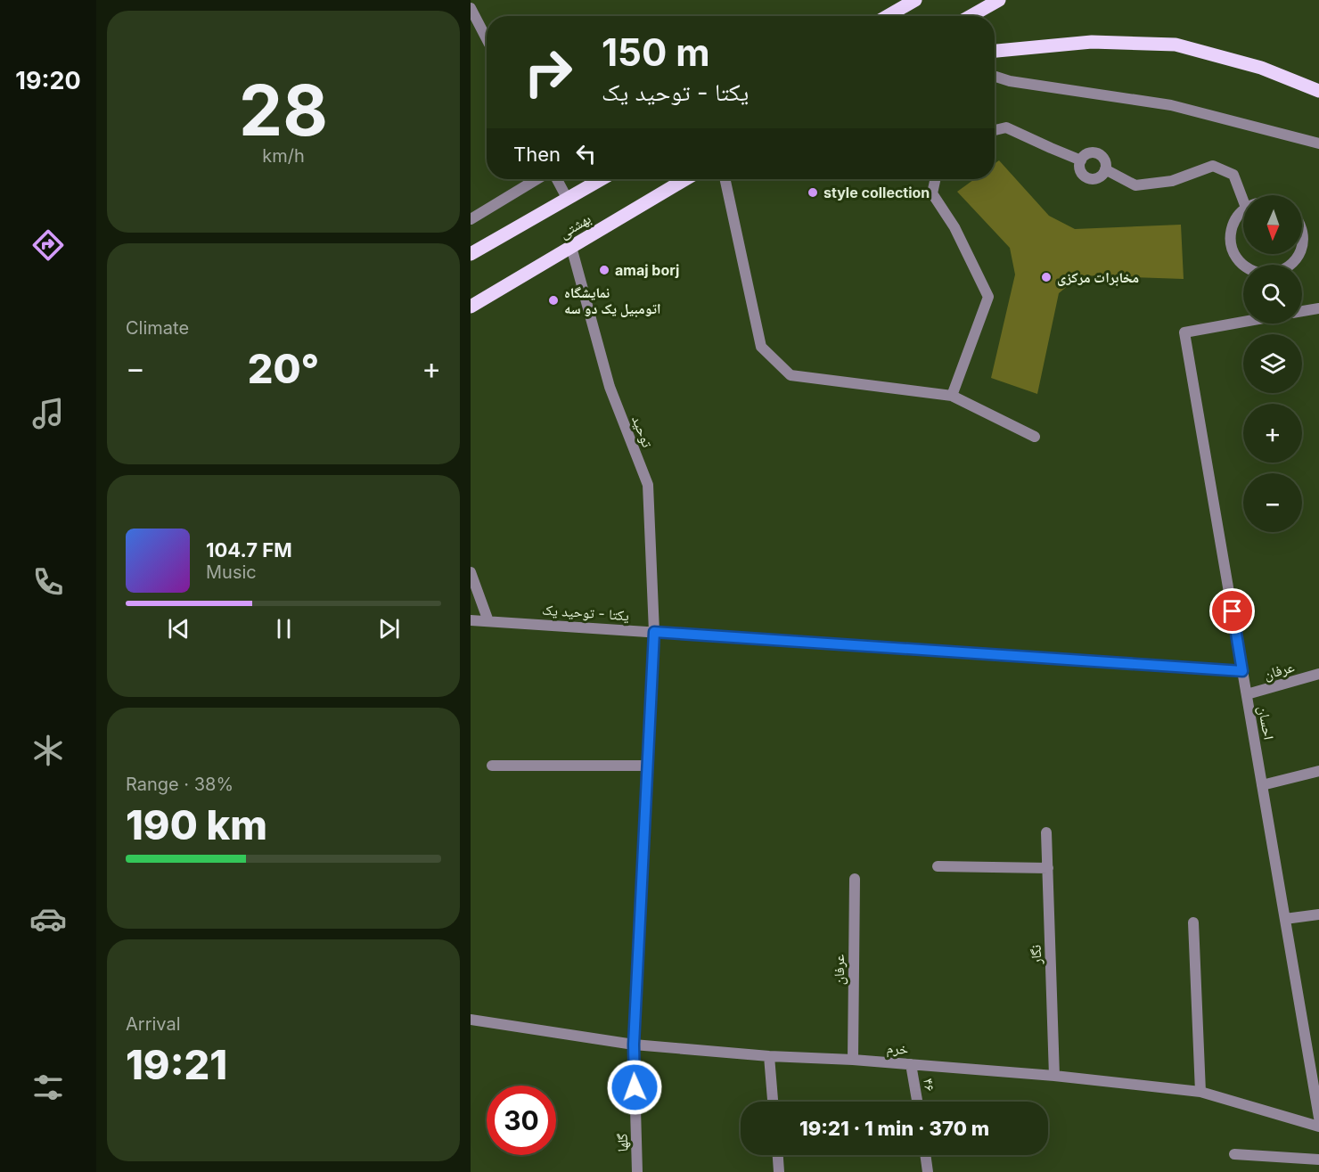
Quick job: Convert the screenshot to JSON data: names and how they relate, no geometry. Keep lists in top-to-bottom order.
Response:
{
  "streets": {
    "main road": ["بهشتی"],
    "street": [
      "توحید",
      "یکتا - توحید یک",
      "عرفان",
      "احسان",
      "نگار",
      "خرم",
      "۴۶",
      "گلها"
    ]
  },
  "crossings": [
    ["بهشتی", "توحید"],
    ["توحید", "یکتا - توحید یک"],
    ["توحید", "گلها"],
    ["یکتا - توحید یک", "احسان"],
    ["یکتا - توحید یک", "گلها"],
    ["عرفان", "احسان"],
    ["عرفان", "خرم"],
    ["نگار", "خرم"],
    ["خرم", "۴۶"],
    ["خرم", "گلها"]
  ],
  "places": [
    "style collection",
    "amaj borj",
    "مخابرات مرکزی",
    "نمایشگاه اتومبیل یک دو سه"
  ],
  "north": "bottom",
  "page": {
    "tabs": "19:20",
    "tile": [
      ["28", "km/h"],
      "Climate",
      ["Range · 38%", "190 km"],
      ["Arrival", "19:21"]
    ],
    "turn": ["150 m", "یکتا - توحید یک"],
    "then": "Then",
    "map_buttons": ["+", "−"],
    "heat": ["−", "20°", "+"],
    "song": ["104.7 FM", "Music"],
    "limit": "30",
    "trip": "19:21 · 1 min · 370 m"
  }
}
